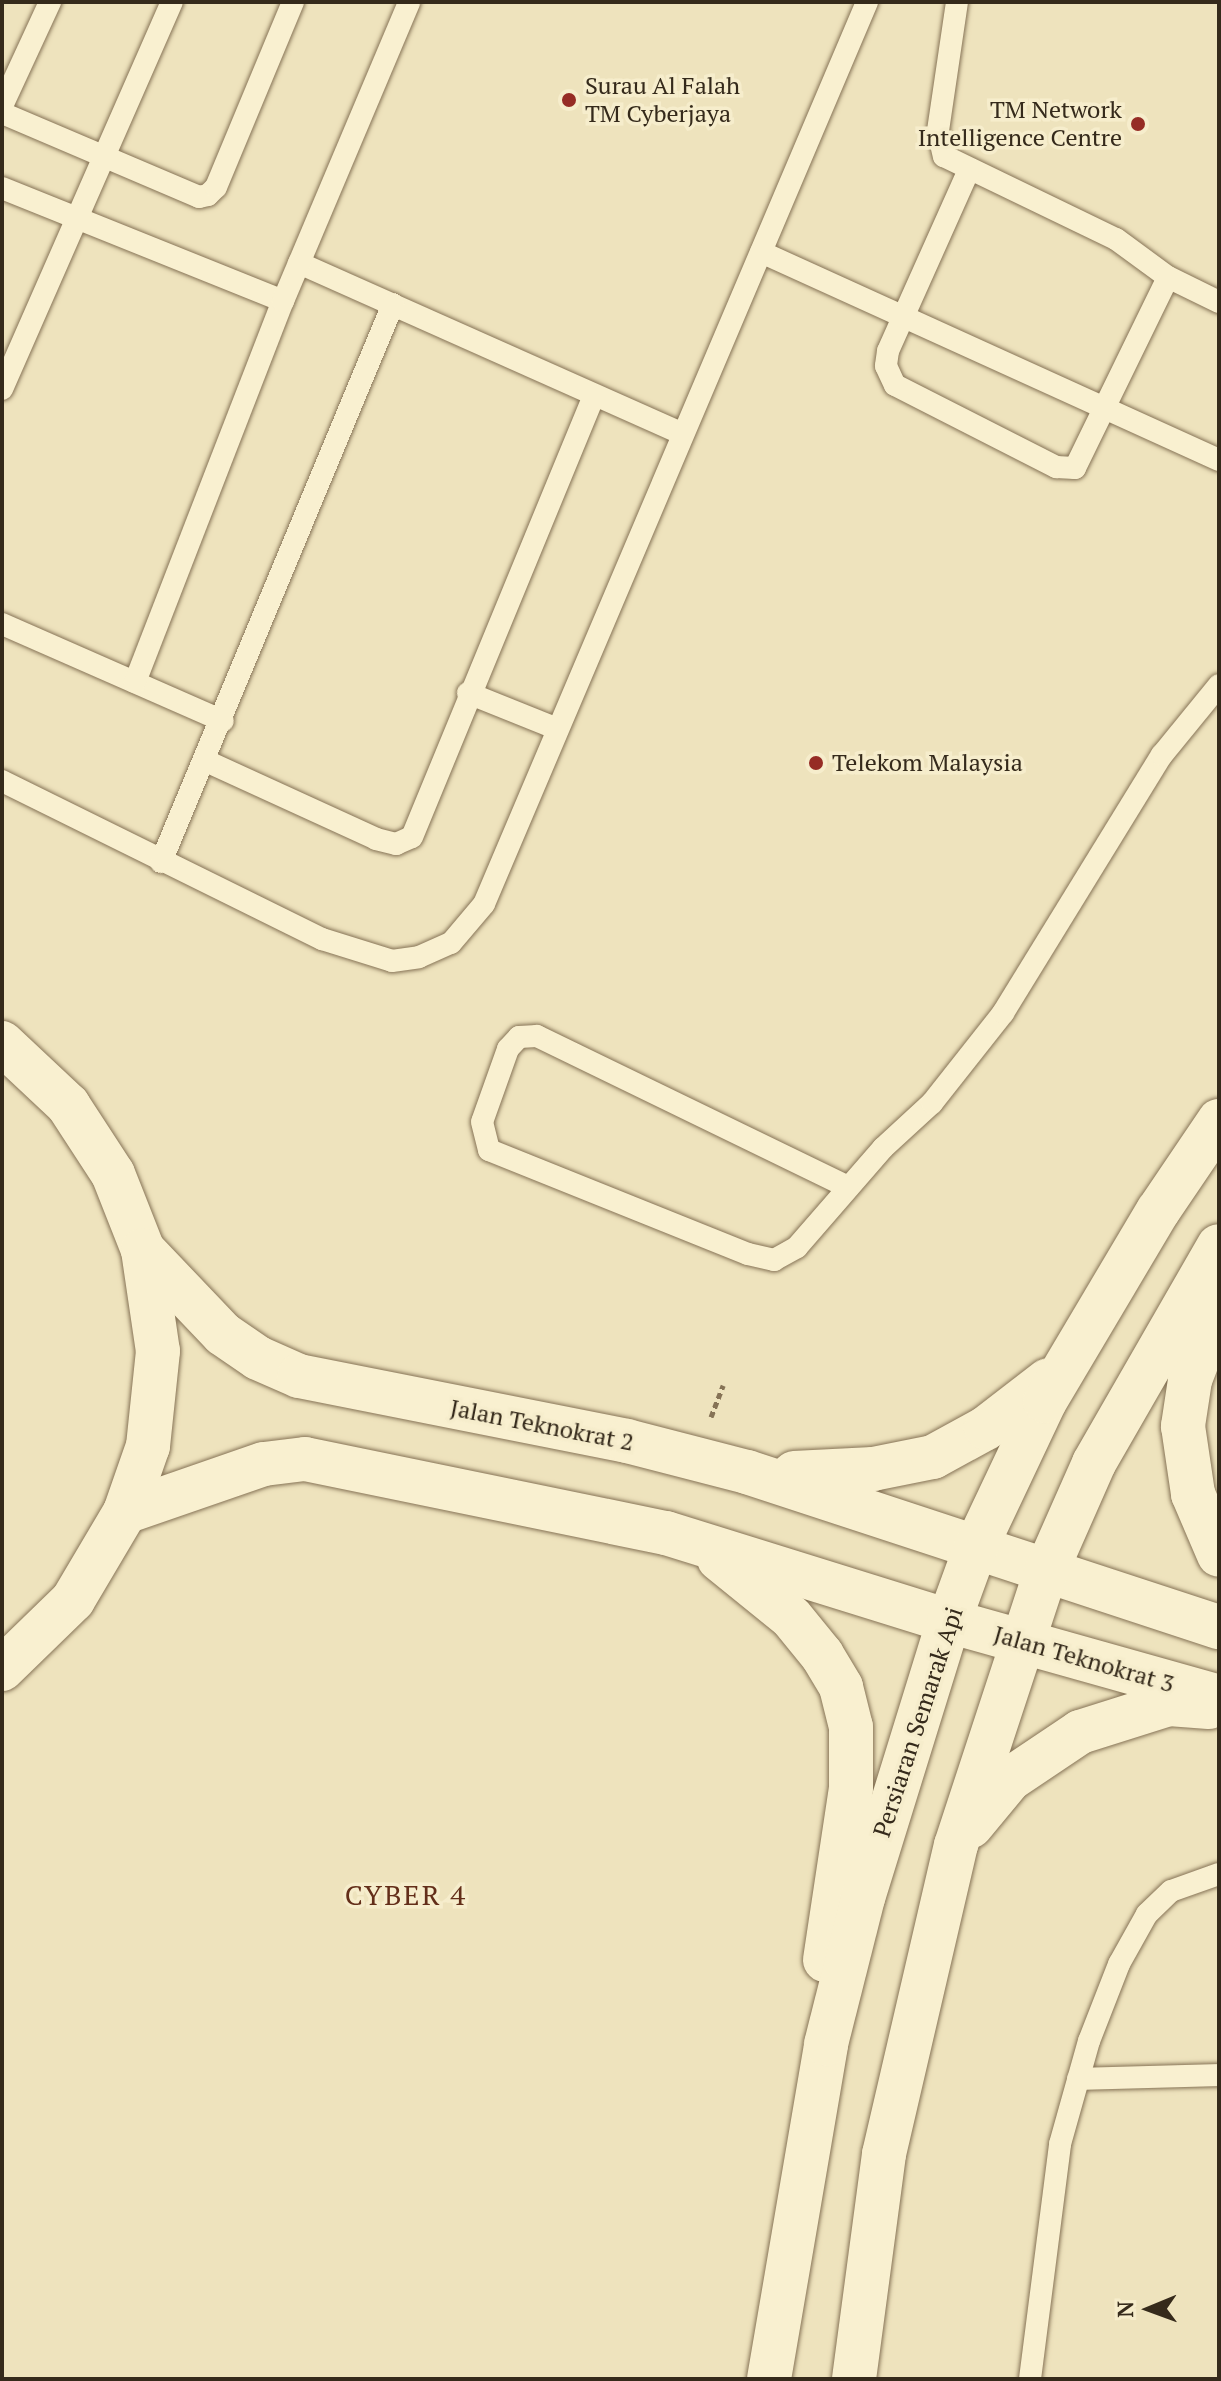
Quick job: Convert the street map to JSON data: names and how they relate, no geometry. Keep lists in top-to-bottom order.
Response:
{
  "streets": {
    "main road": ["Jalan Teknokrat 2", "Jalan Teknokrat 3", "Persiaran Semarak Api"]
  },
  "crossings": [
    ["Jalan Teknokrat 2", "Persiaran Semarak Api"],
    ["Jalan Teknokrat 3", "Persiaran Semarak Api"]
  ],
  "districts": ["CYBER 4"],
  "places": ["Surau Al Falah TM Cyberjaya", "TM Network Intelligence Centre", "Telekom Malaysia"],
  "north": "left"
}
